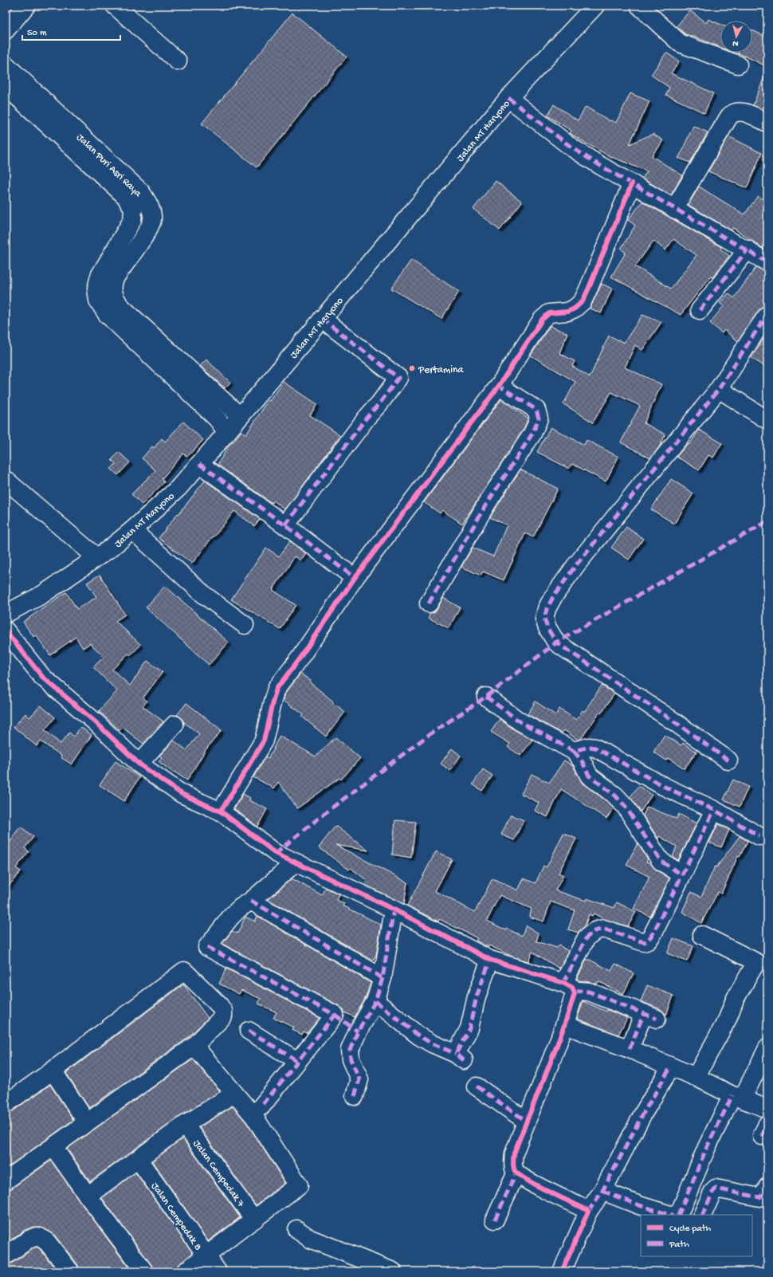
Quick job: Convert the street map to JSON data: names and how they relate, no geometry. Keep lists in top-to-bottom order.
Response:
{
  "streets": {
    "street": [
      "Jalan MT Haryono",
      "Jalan Puri Asri Raya",
      "Jalan Cempedak 7",
      "Jalan Cempedak 8"
    ]
  },
  "crossings": [
    ["Jalan MT Haryono", "Jalan Puri Asri Raya"]
  ],
  "places": ["Pertamina"],
  "legend": ["Cycle path", "Path"],
  "scale_bar": "50 m",
  "north": "bottom"
}
